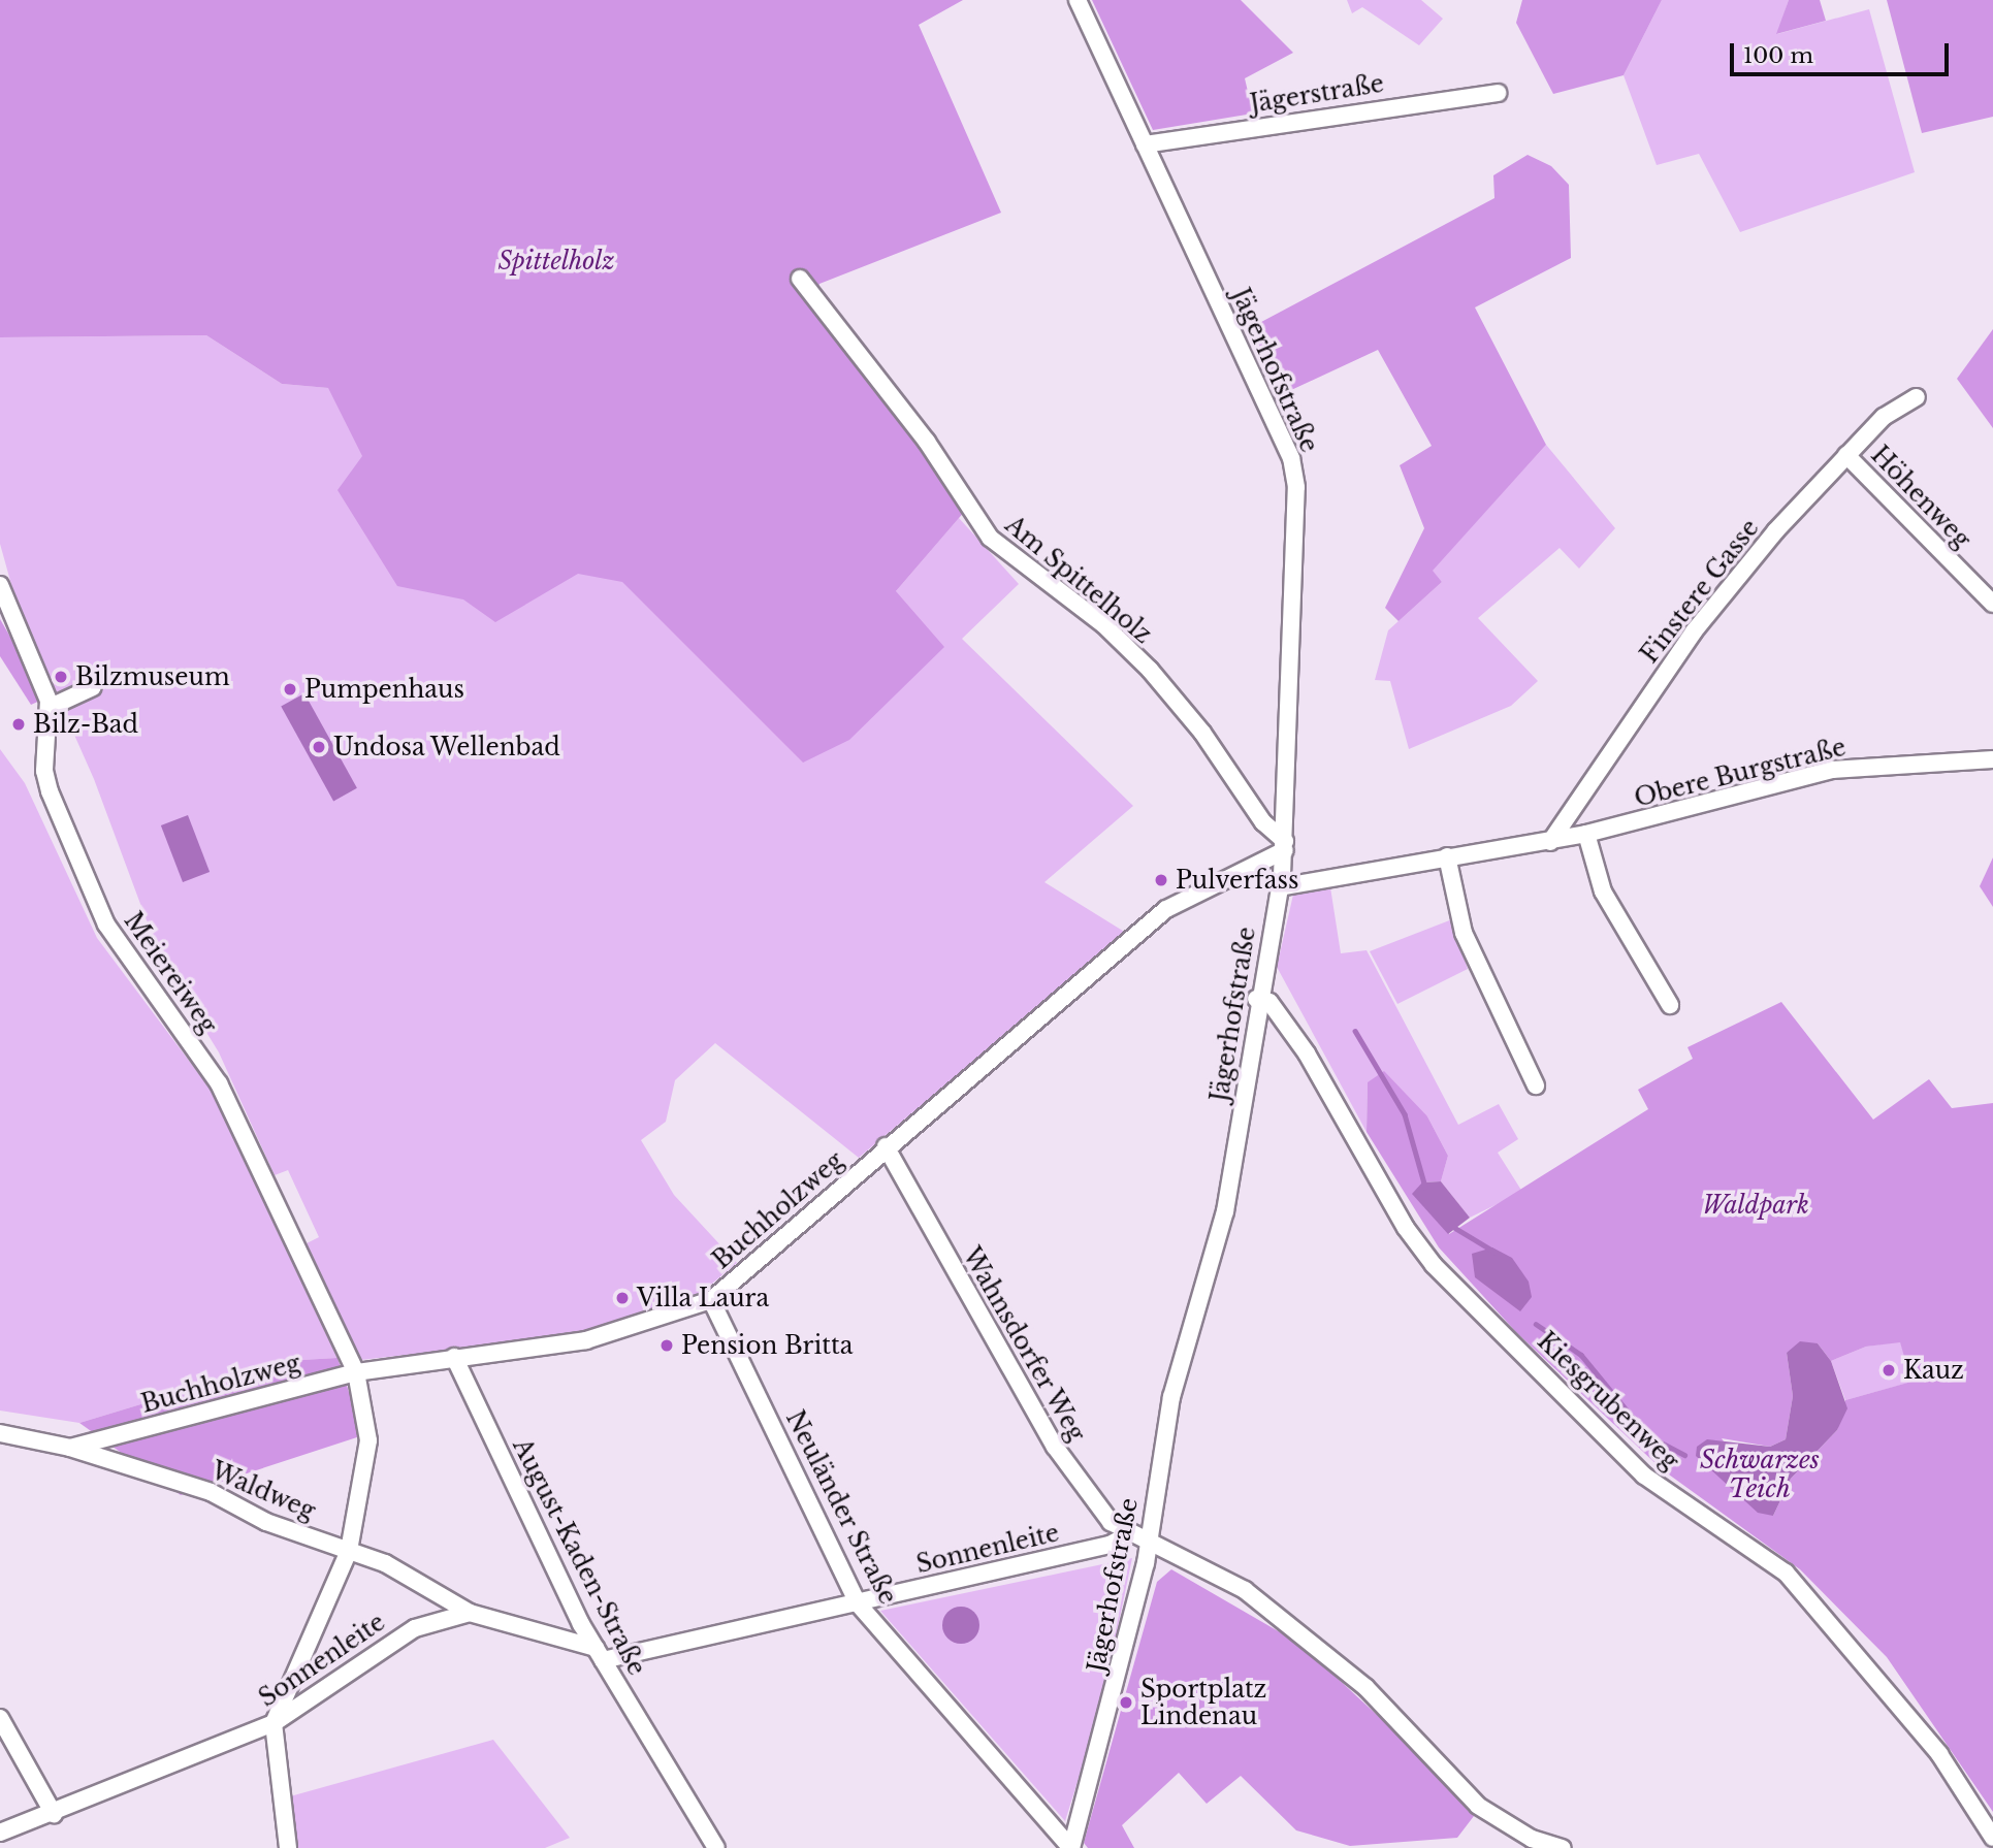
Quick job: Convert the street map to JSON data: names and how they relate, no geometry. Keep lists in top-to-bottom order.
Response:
{
  "streets": {
    "street": [
      "Jägerstraße",
      "Jägerhofstraße",
      "Höhenweg",
      "Am Spittelholz",
      "Finstere Gasse",
      "Obere Burgstraße",
      "Meiereiweg",
      "Buchholzweg",
      "Wahnsdorfer Weg",
      "Kiesgrubenweg",
      "Waldweg",
      "Neuländer Straße",
      "Sonnenleite",
      "August-Kaden-Straße"
    ]
  },
  "crossings": [
    ["Jägerstraße", "Jägerhofstraße"],
    ["Jägerhofstraße", "Am Spittelholz"],
    ["Jägerhofstraße", "Obere Burgstraße"],
    ["Jägerhofstraße", "Buchholzweg"],
    ["Jägerhofstraße", "Wahnsdorfer Weg"],
    ["Jägerhofstraße", "Kiesgrubenweg"],
    ["Jägerhofstraße", "Neuländer Straße"],
    ["Höhenweg", "Finstere Gasse"],
    ["Am Spittelholz", "Buchholzweg"],
    ["Finstere Gasse", "Obere Burgstraße"],
    ["Meiereiweg", "Buchholzweg"],
    ["Meiereiweg", "Waldweg"],
    ["Meiereiweg", "Sonnenleite"],
    ["Buchholzweg", "Wahnsdorfer Weg"],
    ["Buchholzweg", "Waldweg"],
    ["Buchholzweg", "Neuländer Straße"],
    ["Buchholzweg", "August-Kaden-Straße"],
    ["Wahnsdorfer Weg", "Sonnenleite"],
    ["Waldweg", "Sonnenleite"],
    ["Neuländer Straße", "Sonnenleite"],
    ["Sonnenleite", "August-Kaden-Straße"]
  ],
  "water": ["Schwarzes Teich"],
  "parks": ["Spittelholz", "Waldpark"],
  "places": [
    "Bilzmuseum",
    "Pumpenhaus",
    "Bilz-Bad",
    "Undosa Wellenbad",
    "Pulverfass",
    "Villa Laura",
    "Pension Britta",
    "Kauz",
    "Sportplatz Lindenau"
  ],
  "scale_bar": "100 m"
}
